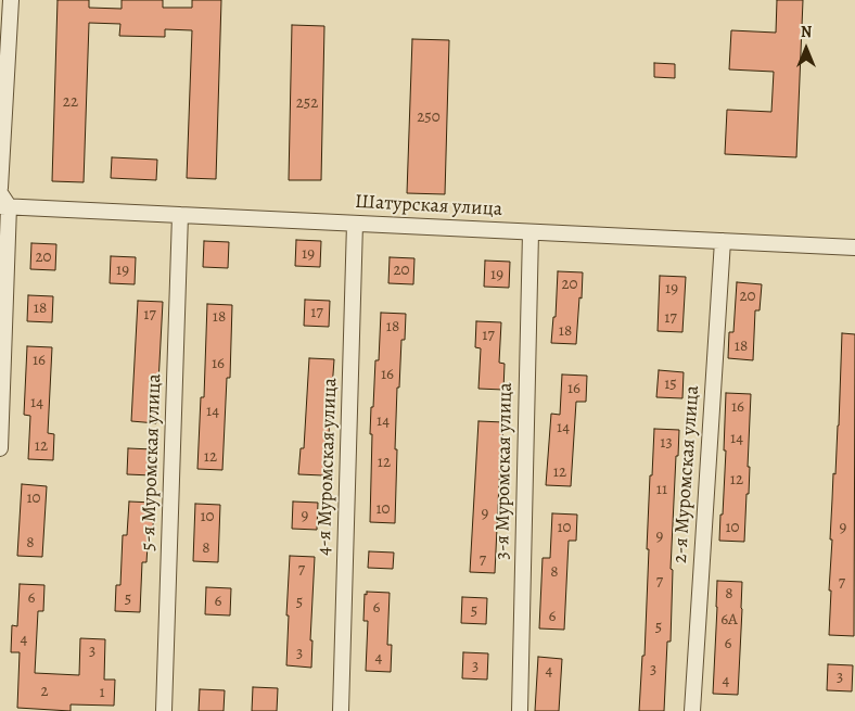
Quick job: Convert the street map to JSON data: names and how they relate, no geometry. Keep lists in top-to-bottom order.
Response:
{
  "streets": {
    "street": [
      "Шатурская улица",
      "5-я Муромская улица",
      "4-я Муромская улица",
      "3-я Муромская улица",
      "2-я Муромская улица"
    ]
  },
  "crossings": [
    ["Шатурская улица", "5-я Муромская улица"],
    ["Шатурская улица", "4-я Муромская улица"],
    ["Шатурская улица", "3-я Муромская улица"],
    ["Шатурская улица", "2-я Муромская улица"]
  ],
  "house_numbers": [
    "22",
    "252",
    "250",
    "19",
    "20",
    "19",
    "20",
    "19",
    "20",
    "19",
    "20",
    "18",
    "17",
    "17",
    "18",
    "17",
    "18",
    "18",
    "17",
    "18",
    "16",
    "16",
    "16",
    "15",
    "16",
    "14",
    "16",
    "14",
    "14",
    "14",
    "14",
    "13",
    "12",
    "12",
    "12",
    "12",
    "12",
    "11",
    "10",
    "10",
    "9",
    "9",
    "10",
    "10",
    "10",
    "9",
    "9",
    "8",
    "8",
    "7",
    "7",
    "8",
    "7",
    "7",
    "8",
    "6",
    "5",
    "6",
    "5",
    "6",
    "5",
    "6",
    "6А",
    "5",
    "4",
    "6",
    "3",
    "3",
    "4",
    "3",
    "3",
    "4",
    "3",
    "4",
    "2",
    "1"
  ],
  "north": "top"
}
